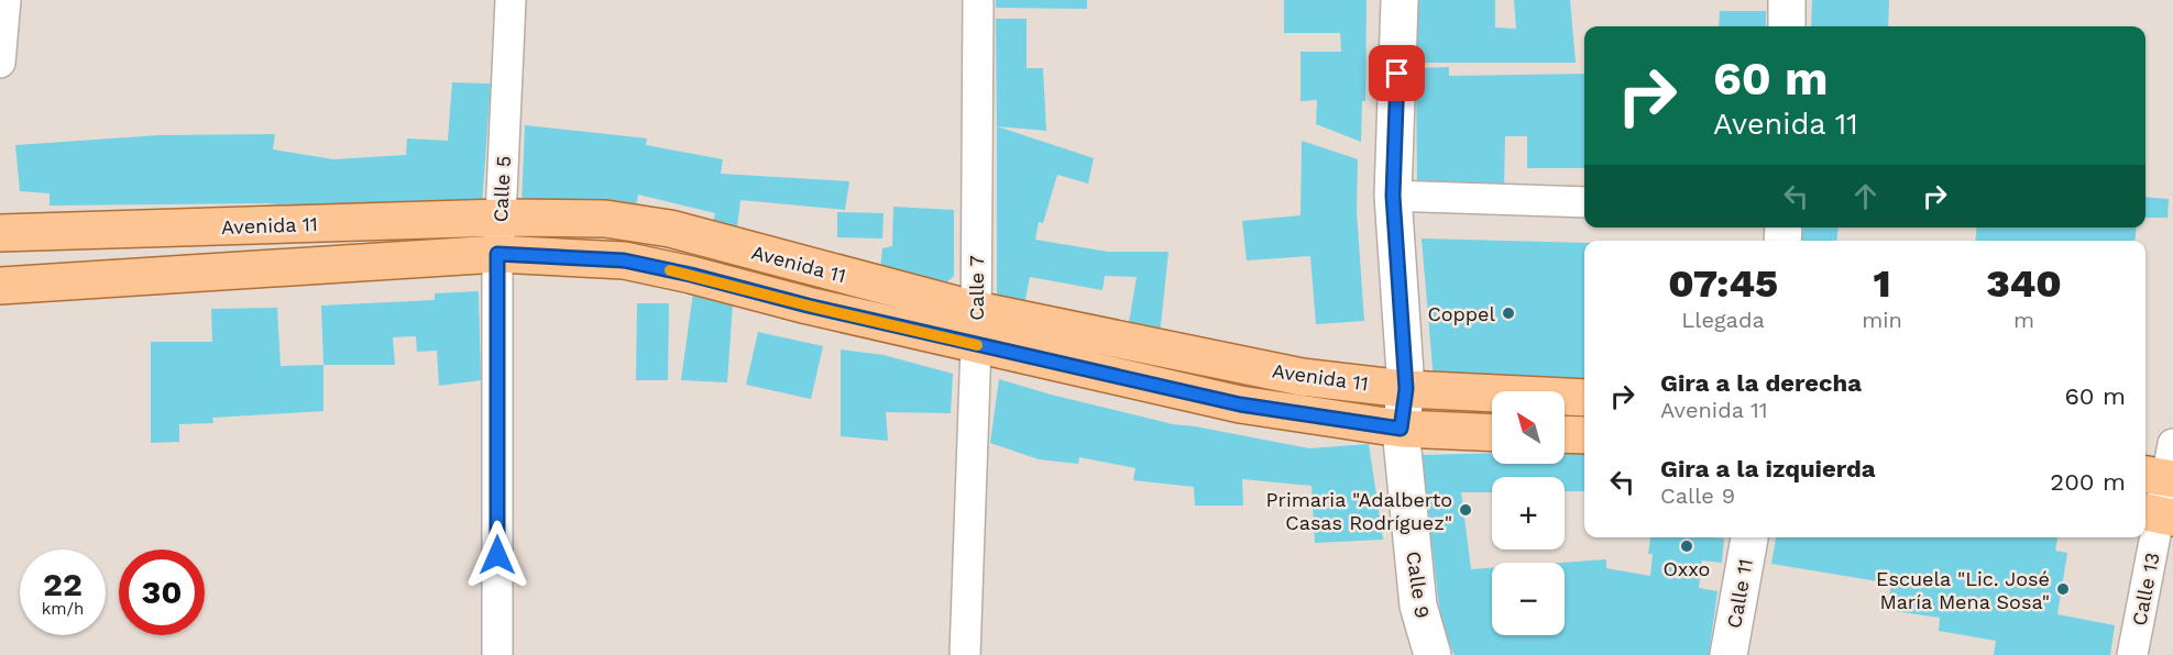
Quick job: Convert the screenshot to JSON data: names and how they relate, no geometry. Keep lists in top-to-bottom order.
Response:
{
  "streets": {
    "main road": ["Avenida 11", "Calle 9", "Calle 11"],
    "street": ["Calle 5", "Calle 7", "Calle 13"]
  },
  "crossings": [
    ["Calle 5", "Avenida 11"],
    ["Avenida 11", "Calle 7"],
    ["Avenida 11", "Calle 9"]
  ],
  "places": [
    "Coppel",
    "Primaria \"Adalberto Casas Rodríguez\"",
    "Oxxo",
    "Escuela \"Lic. José María Mena Sosa\""
  ],
  "north": "top left",
  "page": {
    "turn": ["60 m", "Avenida 11"],
    "eta": [
      "07:45",
      "Llegada",
      "1",
      "min",
      "340",
      "m"
    ],
    "list": [
      {
        "name": "Gira a la derecha",
        "note": "Avenida 11",
        "value": "60 m"
      },
      {
        "name": "Gira a la izquierda",
        "note": "Calle 9",
        "value": "200 m"
      }
    ],
    "map_buttons": ["+", "−"],
    "speed": "22 km/h",
    "limit": "30"
  }
}
